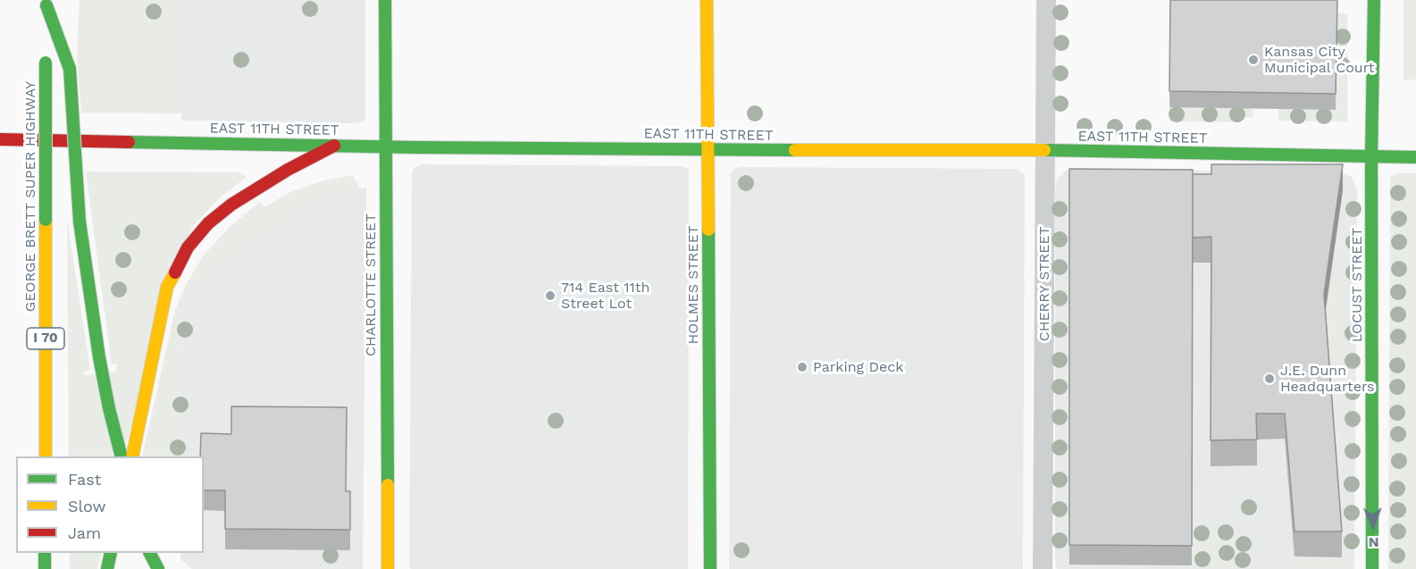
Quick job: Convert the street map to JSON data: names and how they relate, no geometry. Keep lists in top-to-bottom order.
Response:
{
  "streets": {
    "main road": [
      "EAST 11TH STREET",
      "GEORGE BRETT SUPER HIGHWAY",
      "CHARLOTTE STREET",
      "HOLMES STREET",
      "LOCUST STREET",
      "I 70"
    ],
    "street": ["CHERRY STREET"]
  },
  "crossings": [
    ["EAST 11TH STREET", "CHERRY STREET"],
    ["EAST 11TH STREET", "CHARLOTTE STREET"],
    ["EAST 11TH STREET", "HOLMES STREET"],
    ["EAST 11TH STREET", "LOCUST STREET"]
  ],
  "places": [
    "Kansas City Municipal Court",
    "714 East 11th Street Lot",
    "Parking Deck",
    "J.E. Dunn Headquarters"
  ],
  "legend": ["Fast", "Slow", "Jam"],
  "north": "bottom"
}
